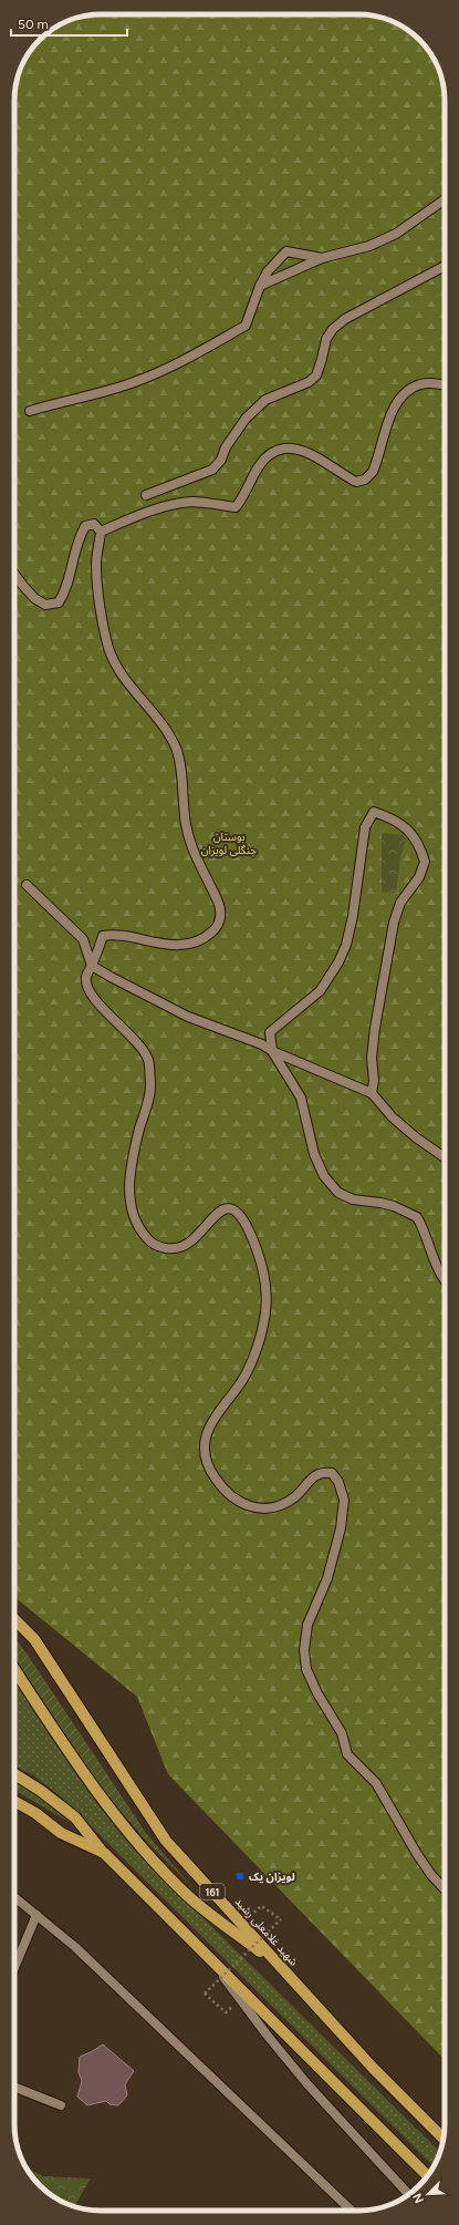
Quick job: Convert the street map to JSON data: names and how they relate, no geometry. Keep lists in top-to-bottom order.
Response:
{
  "streets": {
    "main road": ["161", "شهید غلامعلی رشید"]
  },
  "parks": ["بوستان جنگلی لویزان"],
  "places": {
    "transit": ["لویزان یک"]
  },
  "scale_bar": "50 m",
  "north": "bottom left"
}
